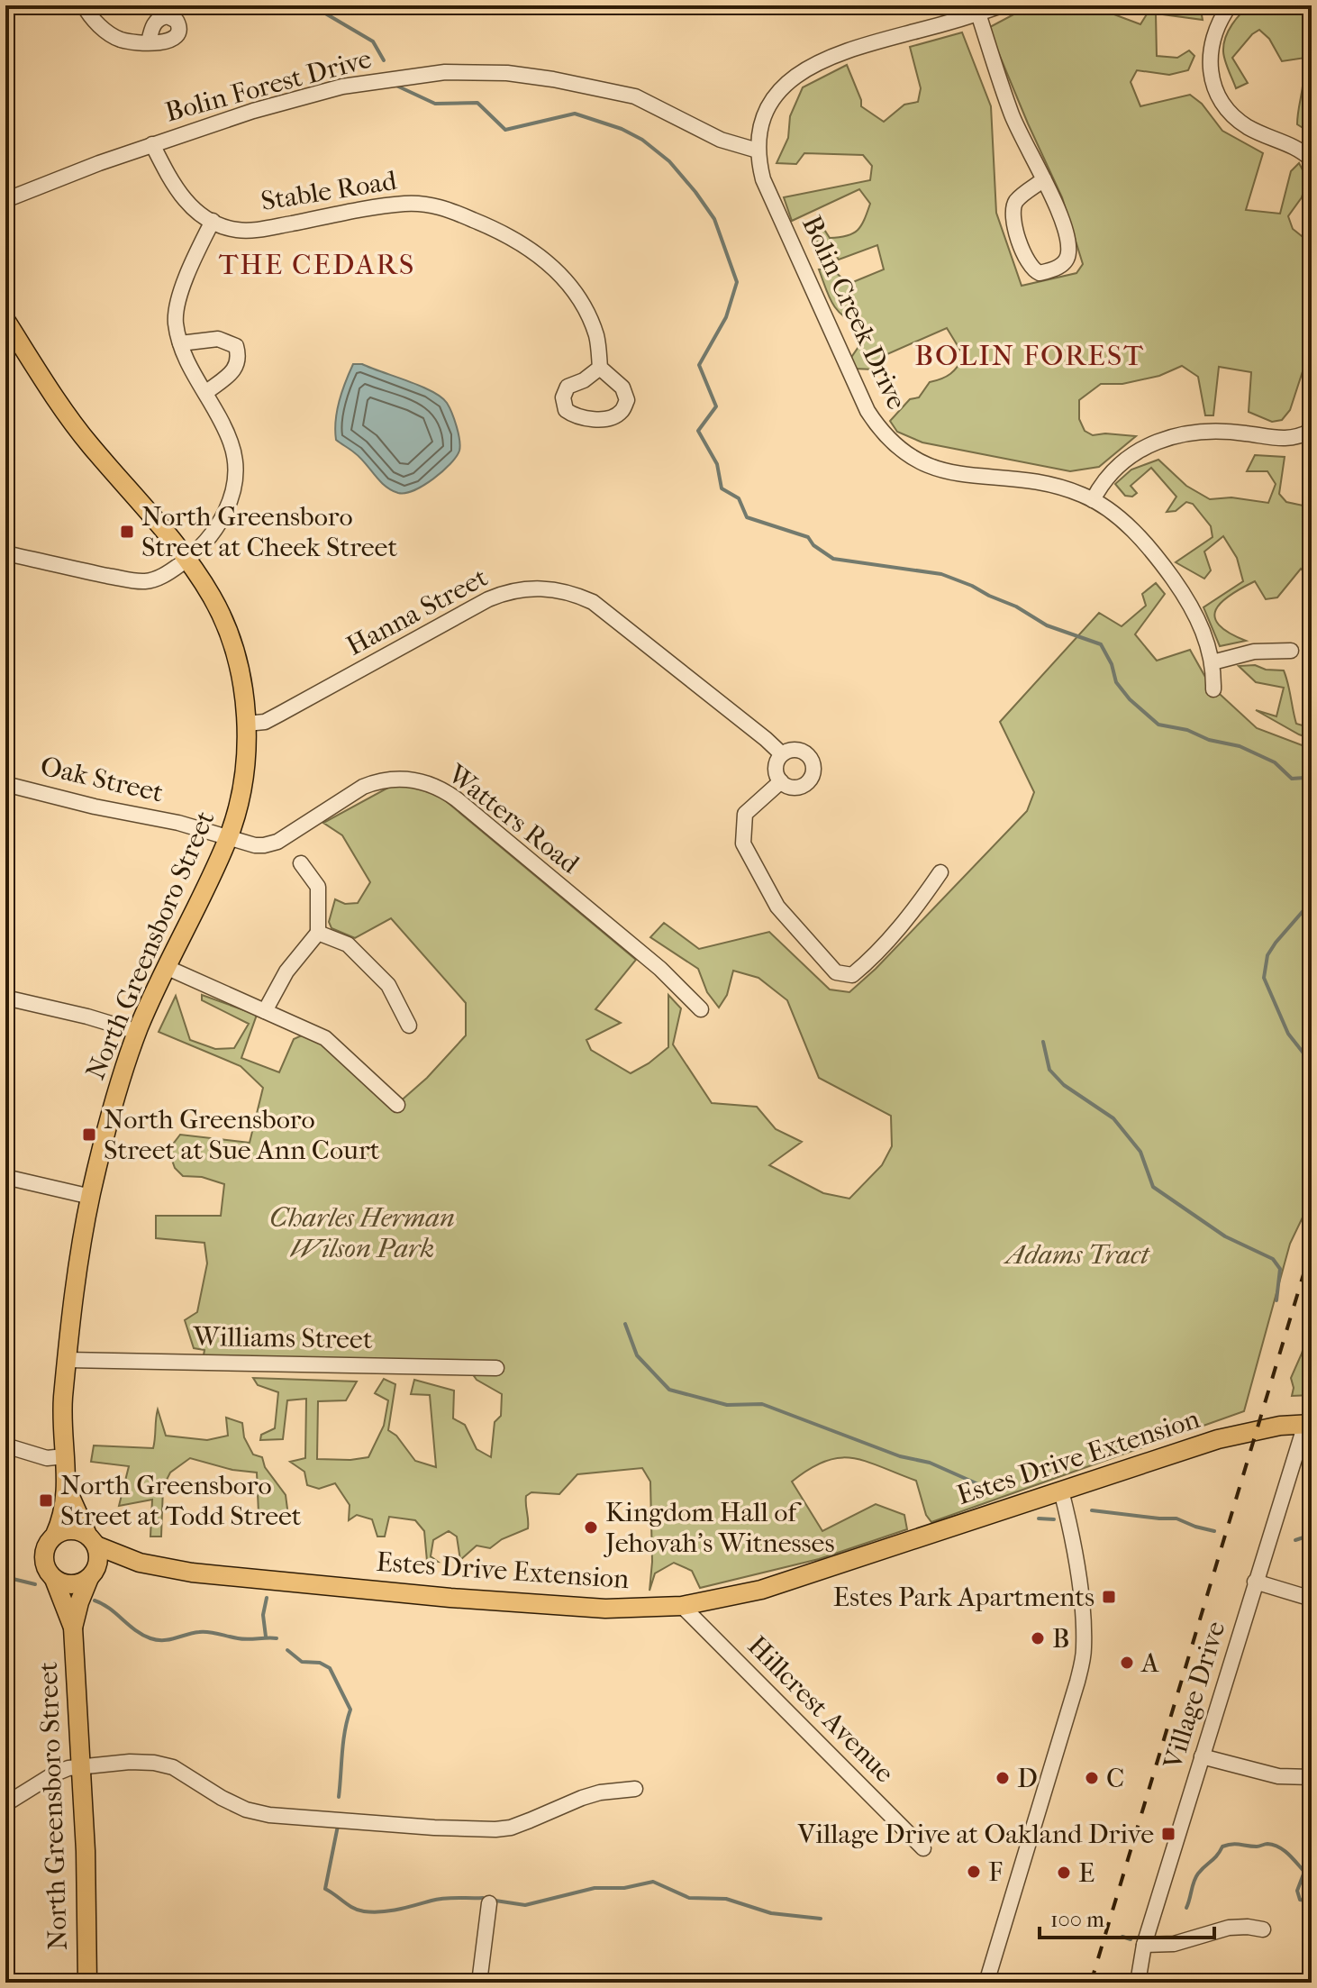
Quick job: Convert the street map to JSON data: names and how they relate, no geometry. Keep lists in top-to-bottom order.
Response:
{
  "streets": {
    "main road": ["North Greensboro Street", "Estes Drive Extension"],
    "street": [
      "Bolin Forest Drive",
      "Stable Road",
      "Bolin Creek Drive",
      "Hanna Street",
      "Oak Street",
      "Watters Road",
      "Williams Street",
      "Village Drive",
      "Hillcrest Avenue"
    ]
  },
  "crossings": [
    ["Bolin Forest Drive", "Stable Road"],
    ["Bolin Forest Drive", "Bolin Creek Drive"],
    ["Hanna Street", "North Greensboro Street"],
    ["Oak Street", "Watters Road"],
    ["Oak Street", "North Greensboro Street"],
    ["Watters Road", "North Greensboro Street"],
    ["North Greensboro Street", "Williams Street"],
    ["North Greensboro Street", "Estes Drive Extension"],
    ["Estes Drive Extension", "Village Drive"],
    ["Estes Drive Extension", "Hillcrest Avenue"]
  ],
  "districts": ["THE CEDARS", "BOLIN FOREST"],
  "parks": ["Charles Herman Wilson Park", "Adams Tract"],
  "places": {
    "transit": [
      "North Greensboro Street at Cheek Street",
      "North Greensboro Street at Sue Ann Court",
      "North Greensboro Street at Todd Street",
      "Estes Park Apartments",
      "Village Drive at Oakland Drive"
    ],
    "other": [
      "Kingdom Hall of Jehovah’s Witnesses",
      "B",
      "A",
      "D",
      "C",
      "F",
      "E"
    ]
  },
  "scale_bar": "100 m"
}
